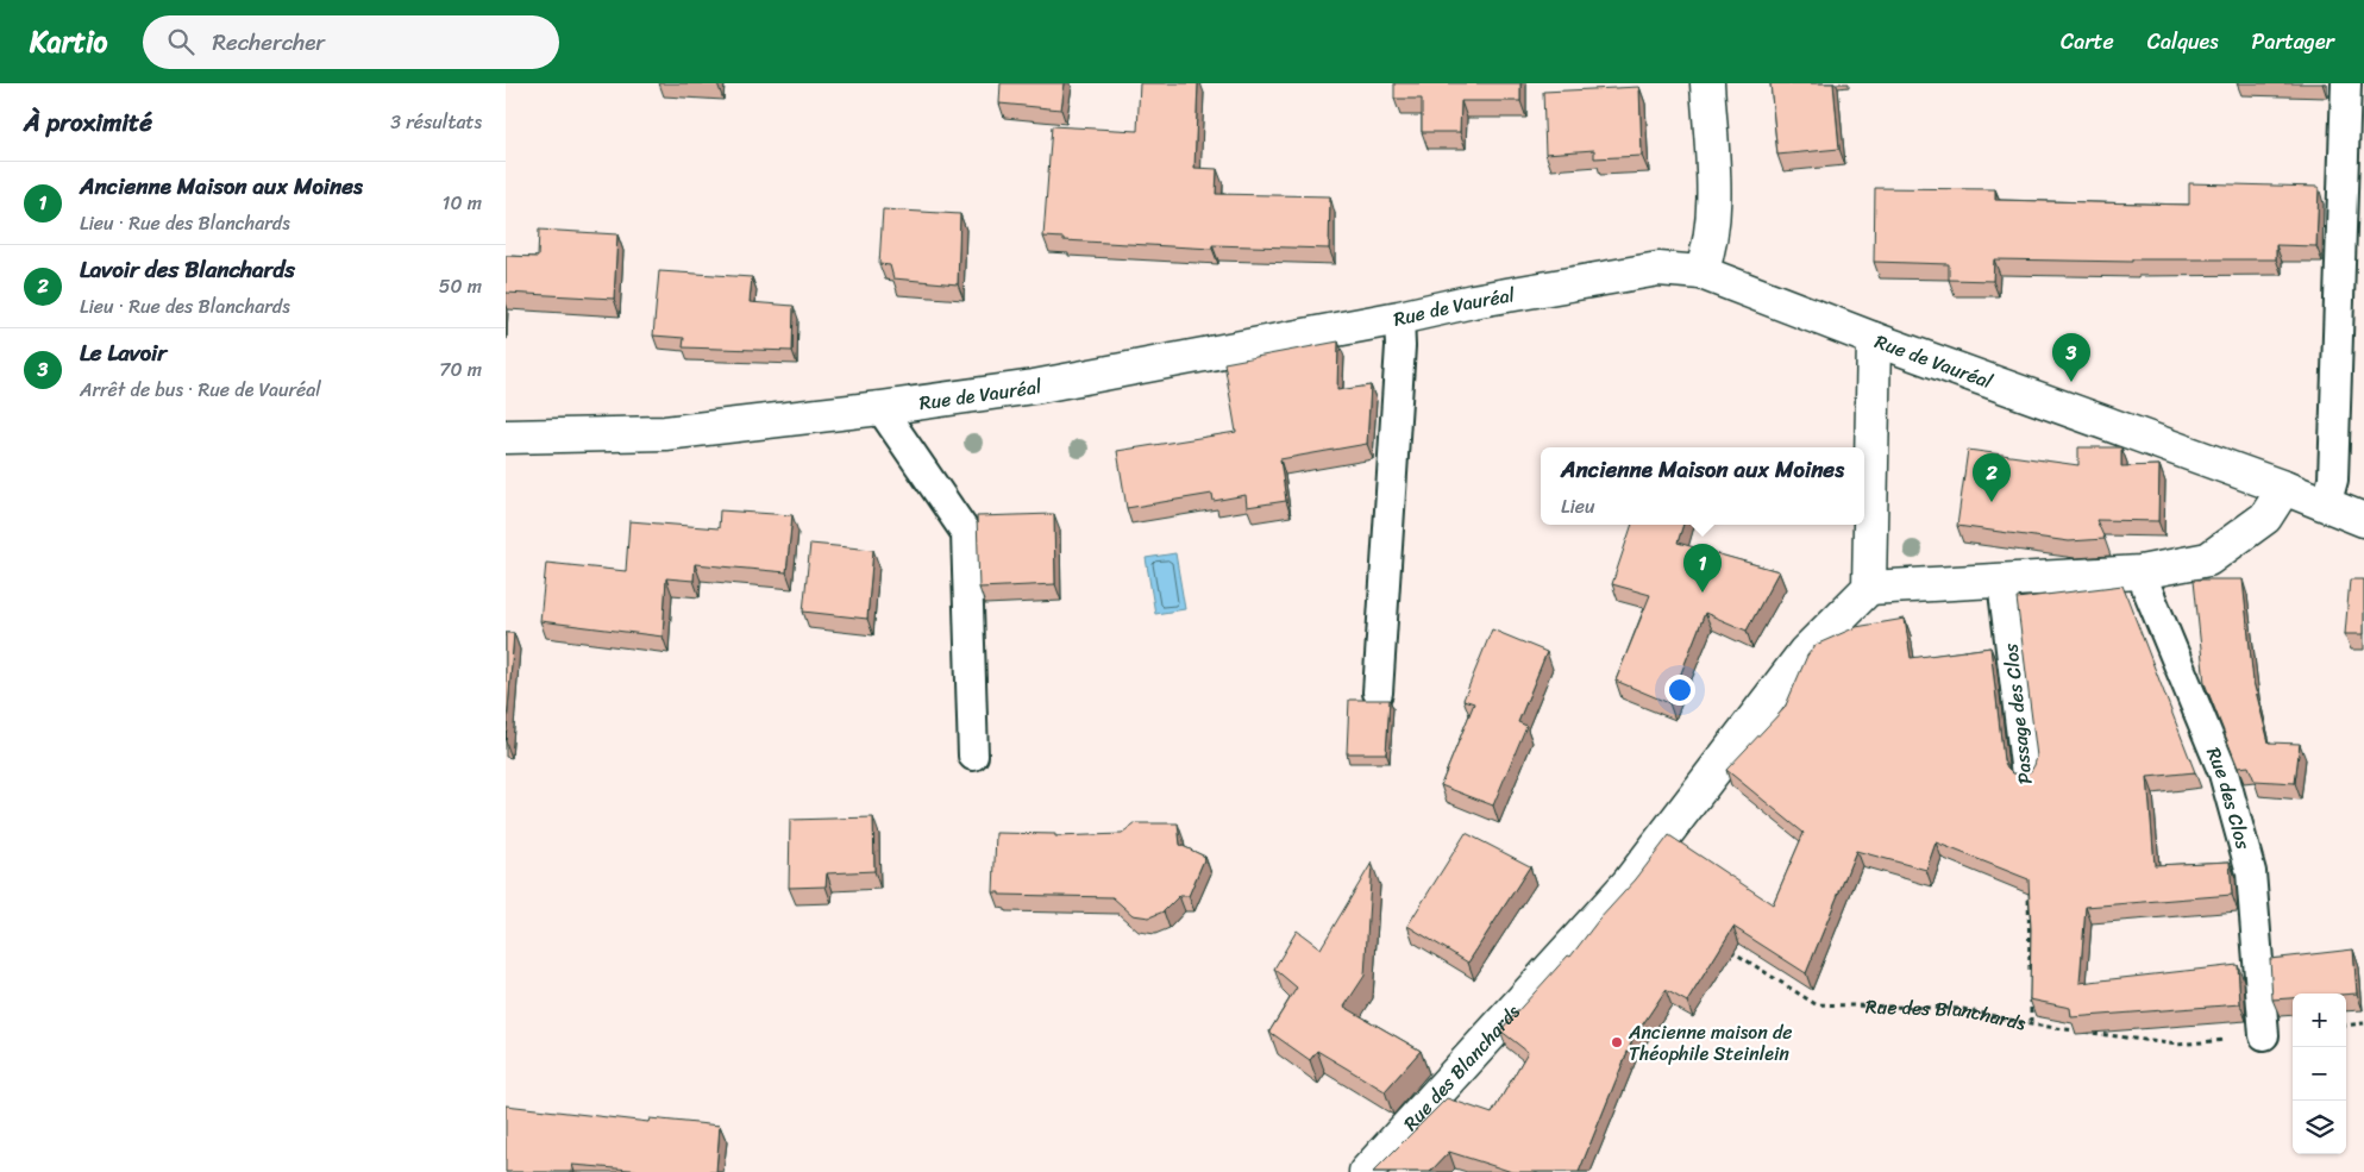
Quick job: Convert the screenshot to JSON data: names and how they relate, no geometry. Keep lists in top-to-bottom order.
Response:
{
  "streets": {
    "street": ["Rue de Vauréal", "Rue des Blanchards"],
    "lane": ["Passage des Clos", "Rue des Clos"]
  },
  "crossings": [
    ["Rue des Clos", "Rue des Blanchards"]
  ],
  "places": ["Ancienne maison de Théophile Steinlein"],
  "page": {
    "header": "Kartio",
    "search": "Rechercher",
    "nav": ["Carte", "Calques", "Partager"],
    "heading": ["À proximité", "3 résultats"],
    "list": [
      {
        "mark": "1",
        "name": "Ancienne Maison aux Moines",
        "note": "Lieu · Rue des Blanchards",
        "value": "10 m"
      },
      {
        "mark": "2",
        "name": "Lavoir des Blanchards",
        "note": "Lieu · Rue des Blanchards",
        "value": "50 m"
      },
      {
        "mark": "3",
        "name": "Le Lavoir",
        "note": "Arrêt de bus · Rue de Vauréal",
        "value": "70 m"
      }
    ],
    "pins": ["3", "2", "1"],
    "popup": ["Ancienne Maison aux Moines", "Lieu"],
    "map_buttons": ["+", "−"]
  }
}
